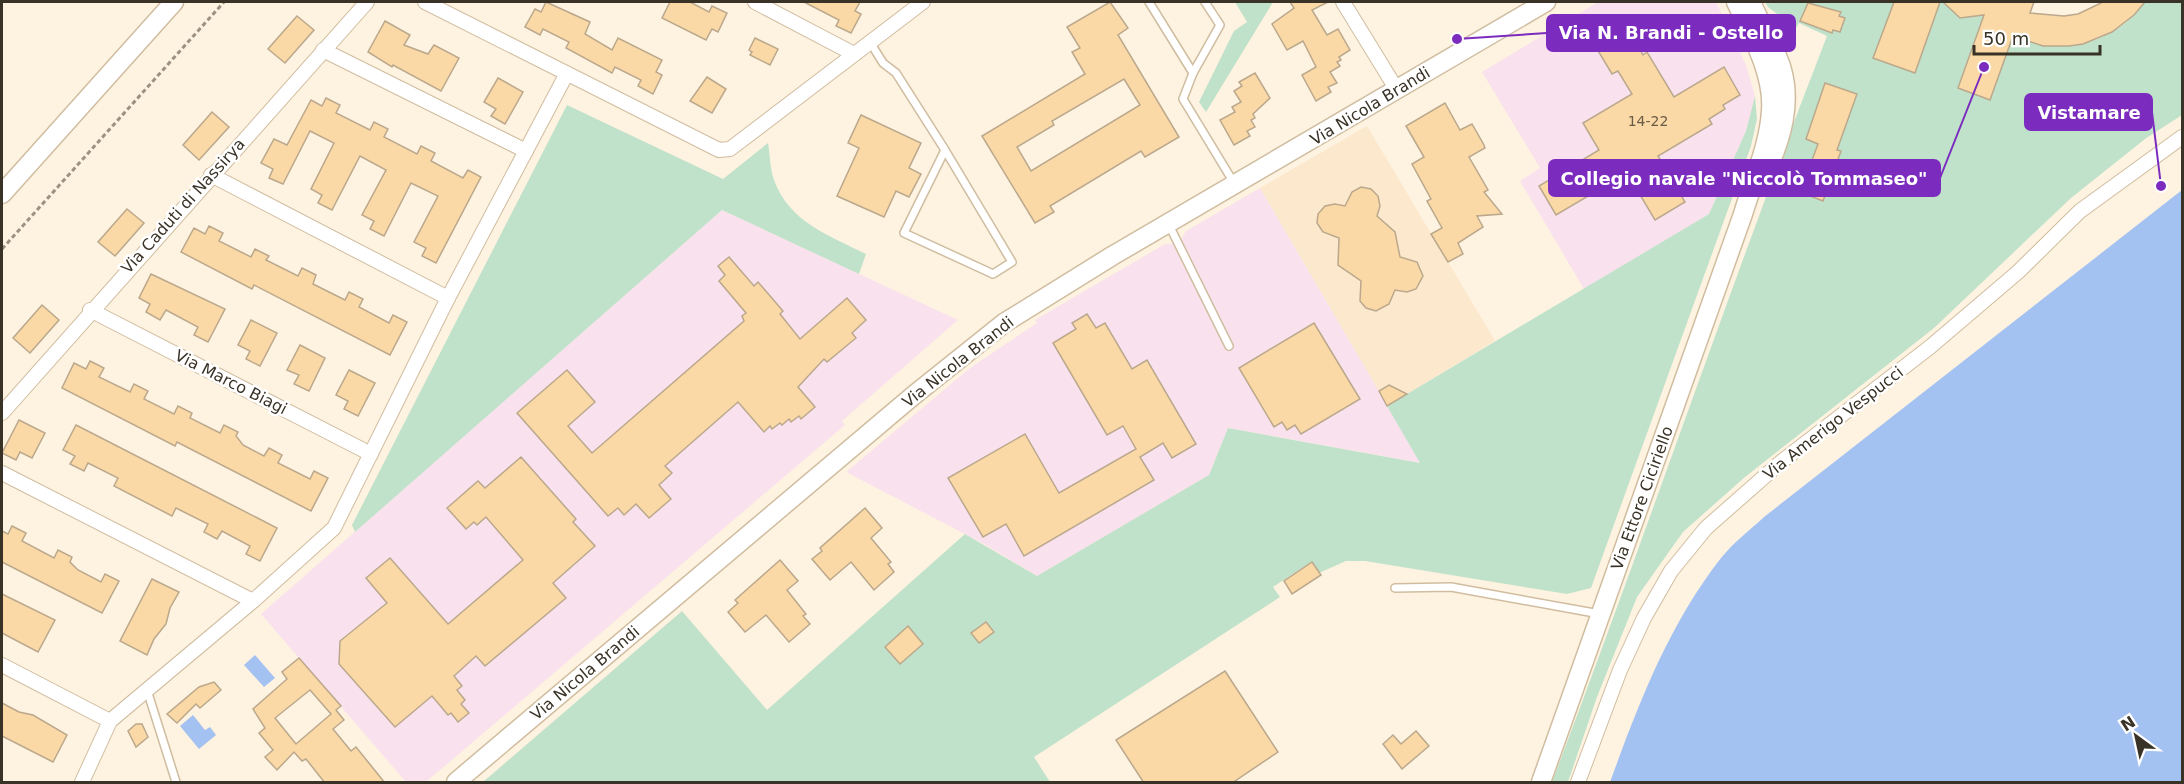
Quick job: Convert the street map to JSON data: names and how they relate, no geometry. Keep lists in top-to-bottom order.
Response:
{
  "streets": {
    "street": [
      "Via Nicola Brandi",
      "Via Caduti di Nassirya",
      "Via Marco Biagi",
      "Via Amerigo Vespucci",
      "Via Ettore Ciciriello"
    ]
  },
  "crossings": [
    ["Via Caduti di Nassirya", "Via Marco Biagi"]
  ],
  "places": ["Via N. Brandi - Ostello", "Collegio navale \"Niccolò Tommaseo\"", "Vistamare"],
  "house_numbers": ["14-22"],
  "scale_bar": "50 m",
  "north": "top left"
}
